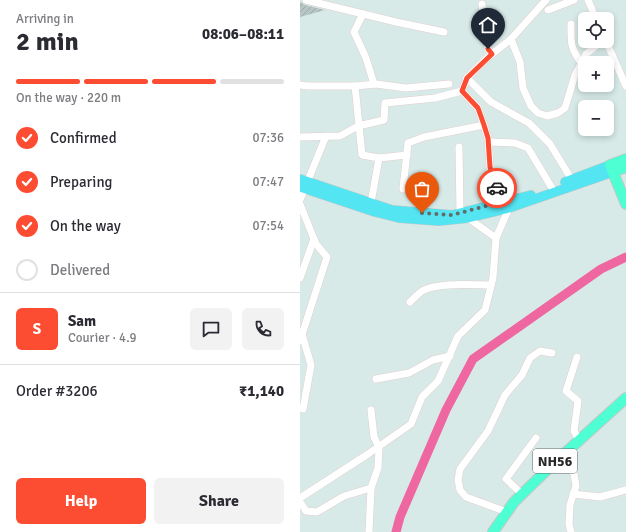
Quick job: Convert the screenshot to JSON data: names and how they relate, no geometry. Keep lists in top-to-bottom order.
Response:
{
  "streets": {
    "highway": ["NH56"]
  },
  "page": {
    "heading": ["2 min", "Arriving in", "08:06–08:11"],
    "panel": [
      "Sam",
      "Courier · 4.9",
      "Order #3206",
      "₹1,140"
    ],
    "map_buttons": ["+", "−"],
    "bar": "On the way · 220 m",
    "list": [
      ["Confirmed", "07:36"],
      ["Preparing", "07:47"],
      ["On the way", "07:54"],
      "Delivered"
    ],
    "round": "S",
    "buttons": ["Help", "Share"]
  }
}
